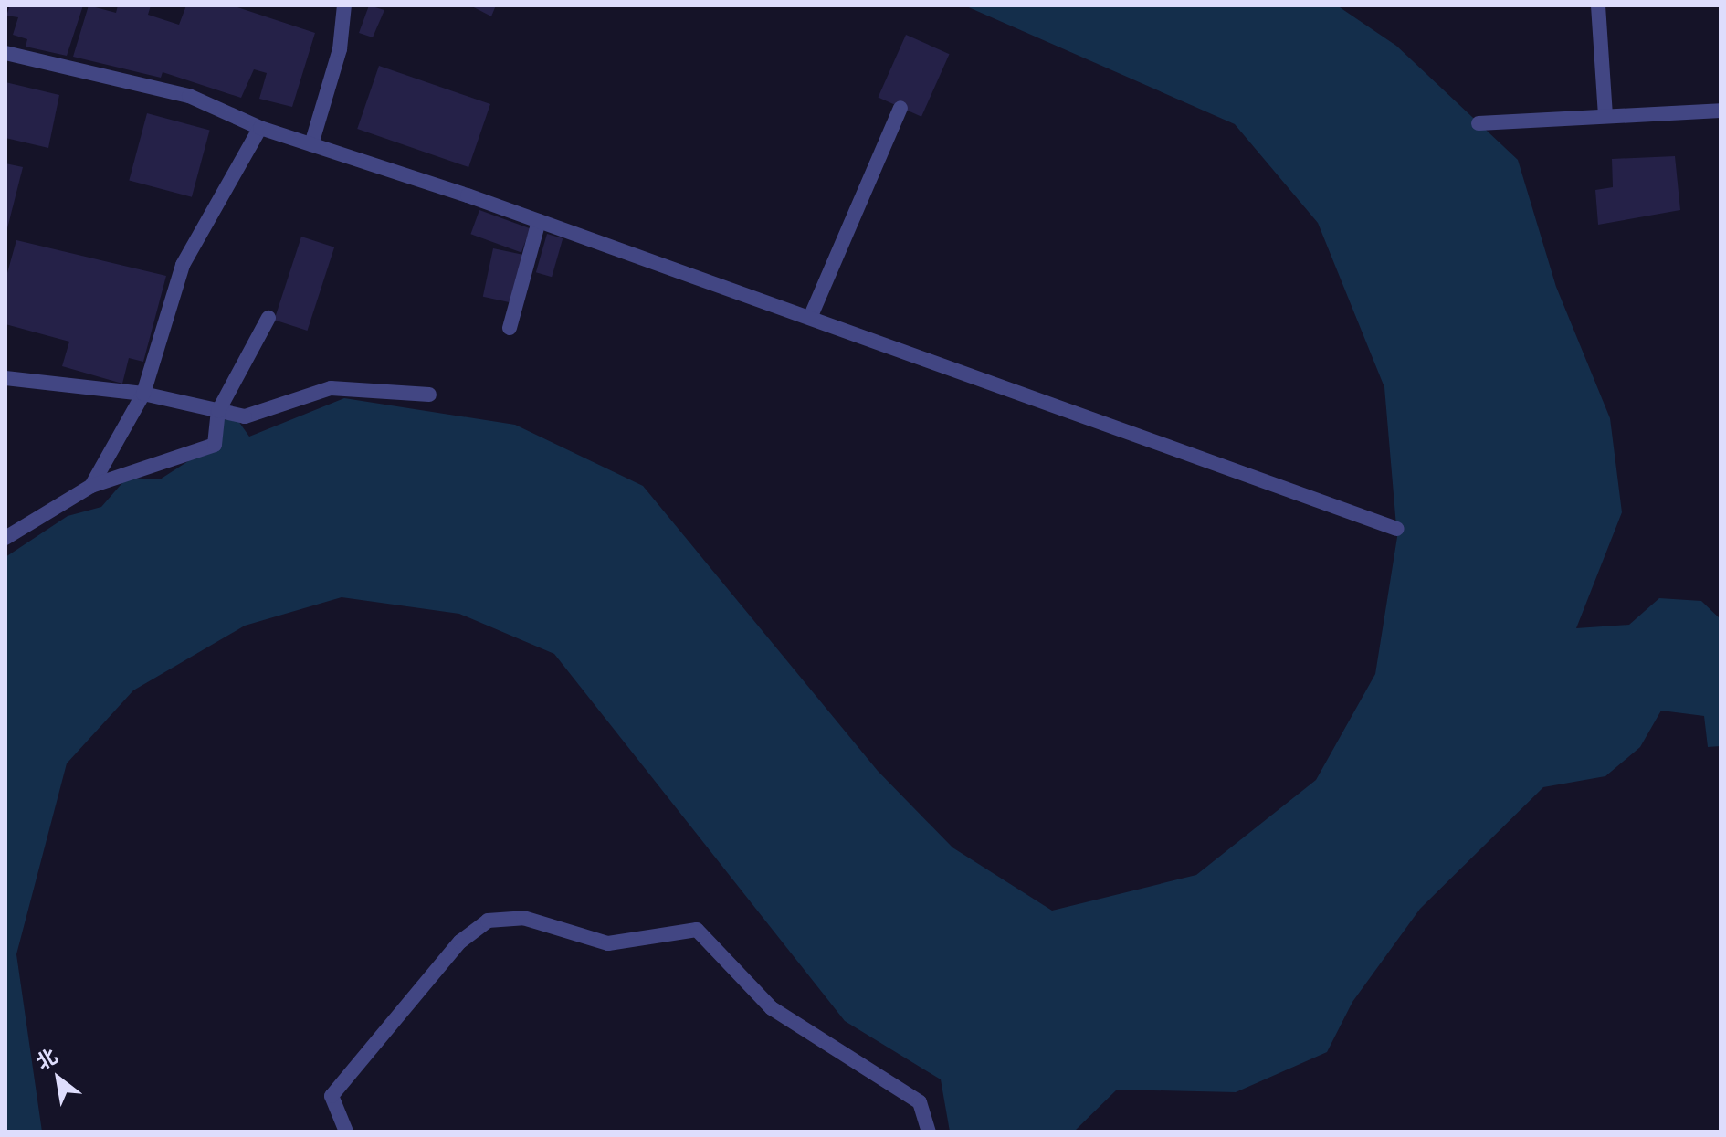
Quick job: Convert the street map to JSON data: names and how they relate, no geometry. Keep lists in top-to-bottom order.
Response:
{
  "north": "top left"
}
